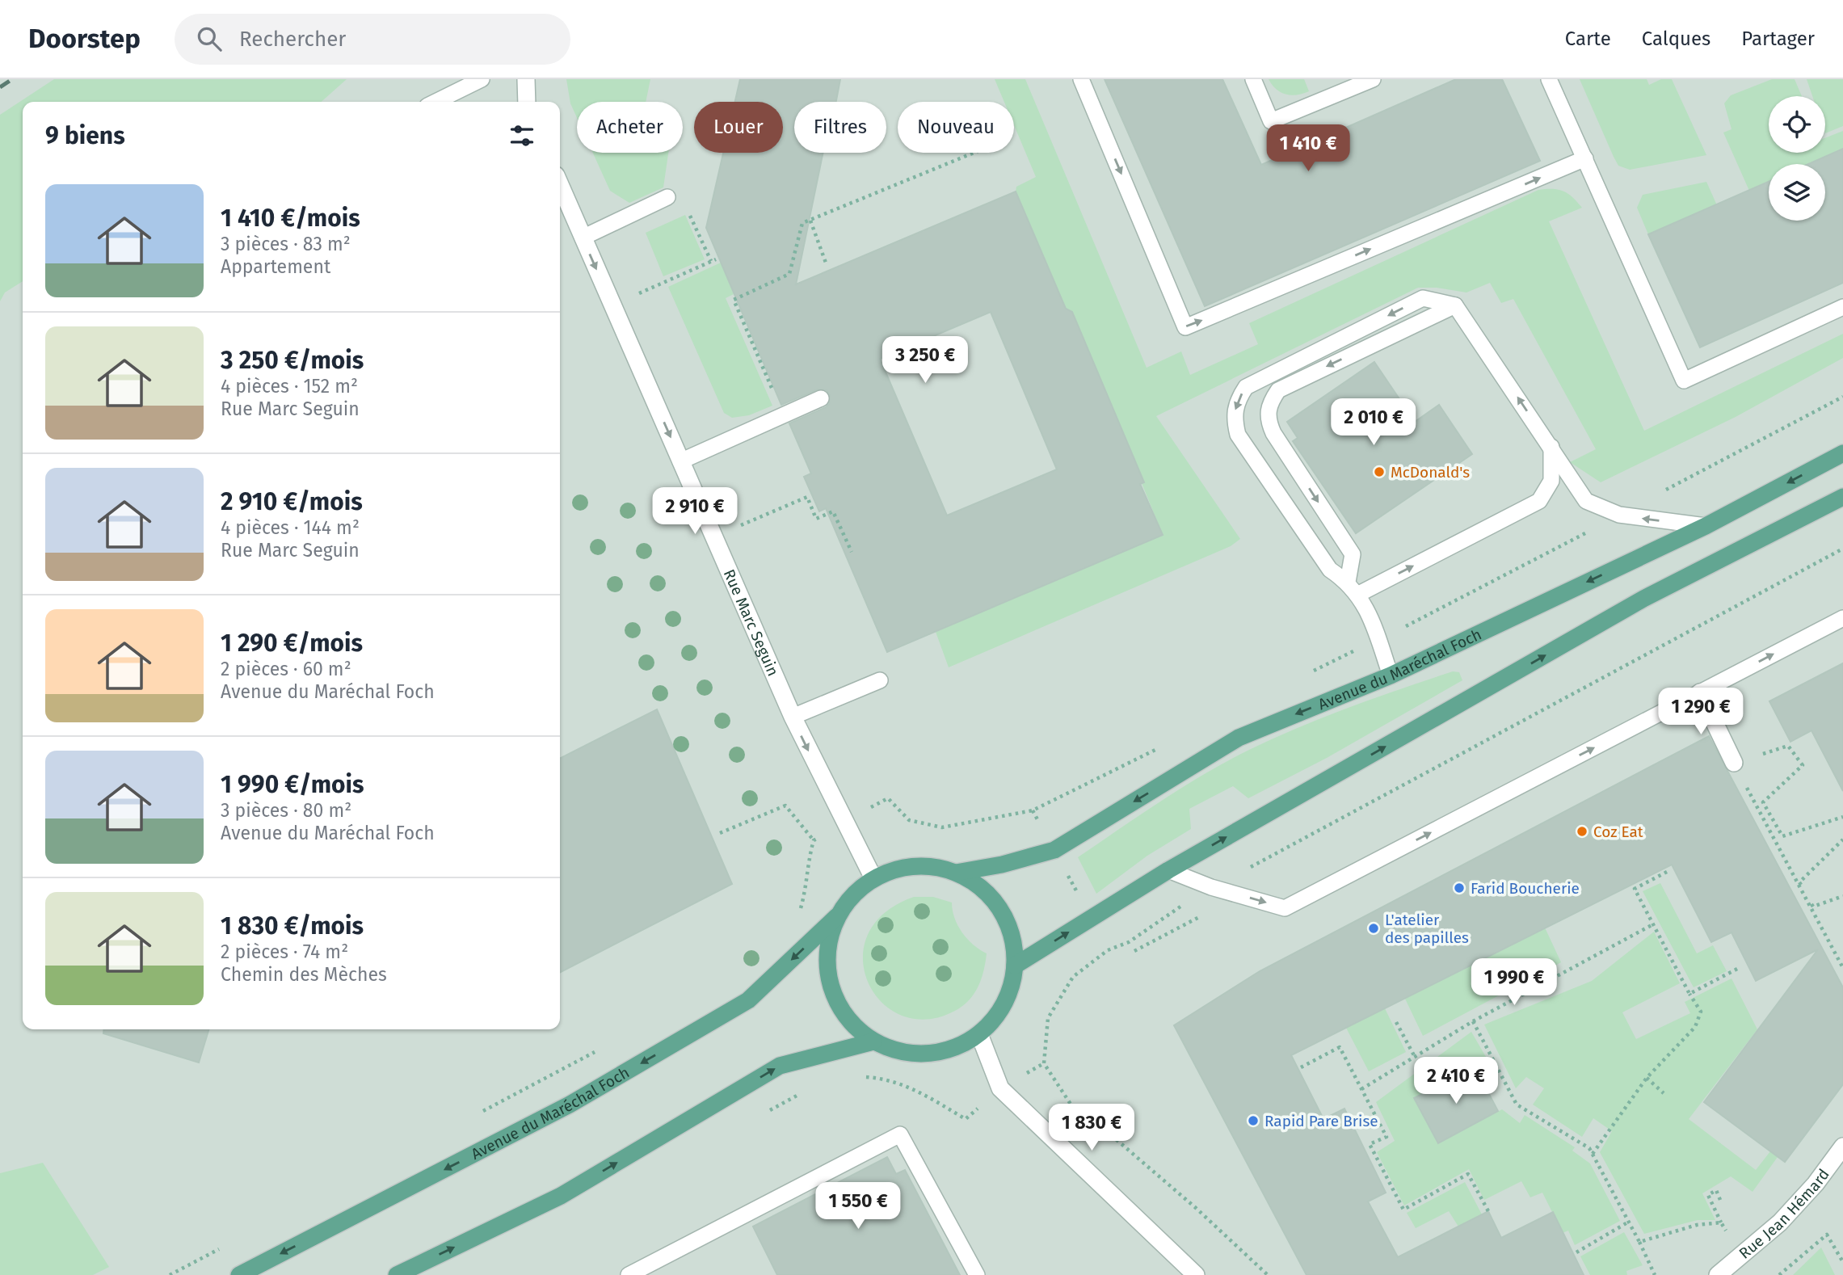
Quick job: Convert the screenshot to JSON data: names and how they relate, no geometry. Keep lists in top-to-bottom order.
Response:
{
  "streets": {
    "main road": ["Avenue du Maréchal Foch"],
    "street": ["Rue Marc Seguin", "Rue Jean Hémard"]
  },
  "crossings": [
    ["Rue Marc Seguin", "Avenue du Maréchal Foch"]
  ],
  "one_way": ["Rue Marc Seguin"],
  "places": [
    "McDonald's",
    "Coz Eat",
    "Farid Boucherie",
    "L'atelier des papilles",
    "Rapid Pare Brise"
  ],
  "page": {
    "header": "Doorstep",
    "search": "Rechercher",
    "nav": ["Carte", "Calques", "Partager"],
    "chip": [
      "Acheter",
      "Louer",
      "Filtres",
      "Nouveau"
    ],
    "heading": "9 biens",
    "price": [
      "1 410 €",
      "3 250 €",
      "2 010 €",
      "2 910 €",
      "1 290 €",
      "1 990 €",
      "2 410 €",
      "1 830 €",
      "1 550 €"
    ],
    "list": [
      {
        "name": "1 410 €/mois",
        "note": "3 pièces · 83 m² · Appartement"
      },
      {
        "name": "3 250 €/mois",
        "note": "4 pièces · 152 m² · Rue Marc Seguin"
      },
      {
        "name": "2 910 €/mois",
        "note": "4 pièces · 144 m² · Rue Marc Seguin"
      },
      {
        "name": "1 290 €/mois",
        "note": "2 pièces · 60 m² · Avenue du Maréchal Foch"
      },
      {
        "name": "1 990 €/mois",
        "note": "3 pièces · 80 m² · Avenue du Maréchal Foch"
      },
      {
        "name": "1 830 €/mois",
        "note": "2 pièces · 74 m² · Chemin des Mèches"
      }
    ]
  }
}
